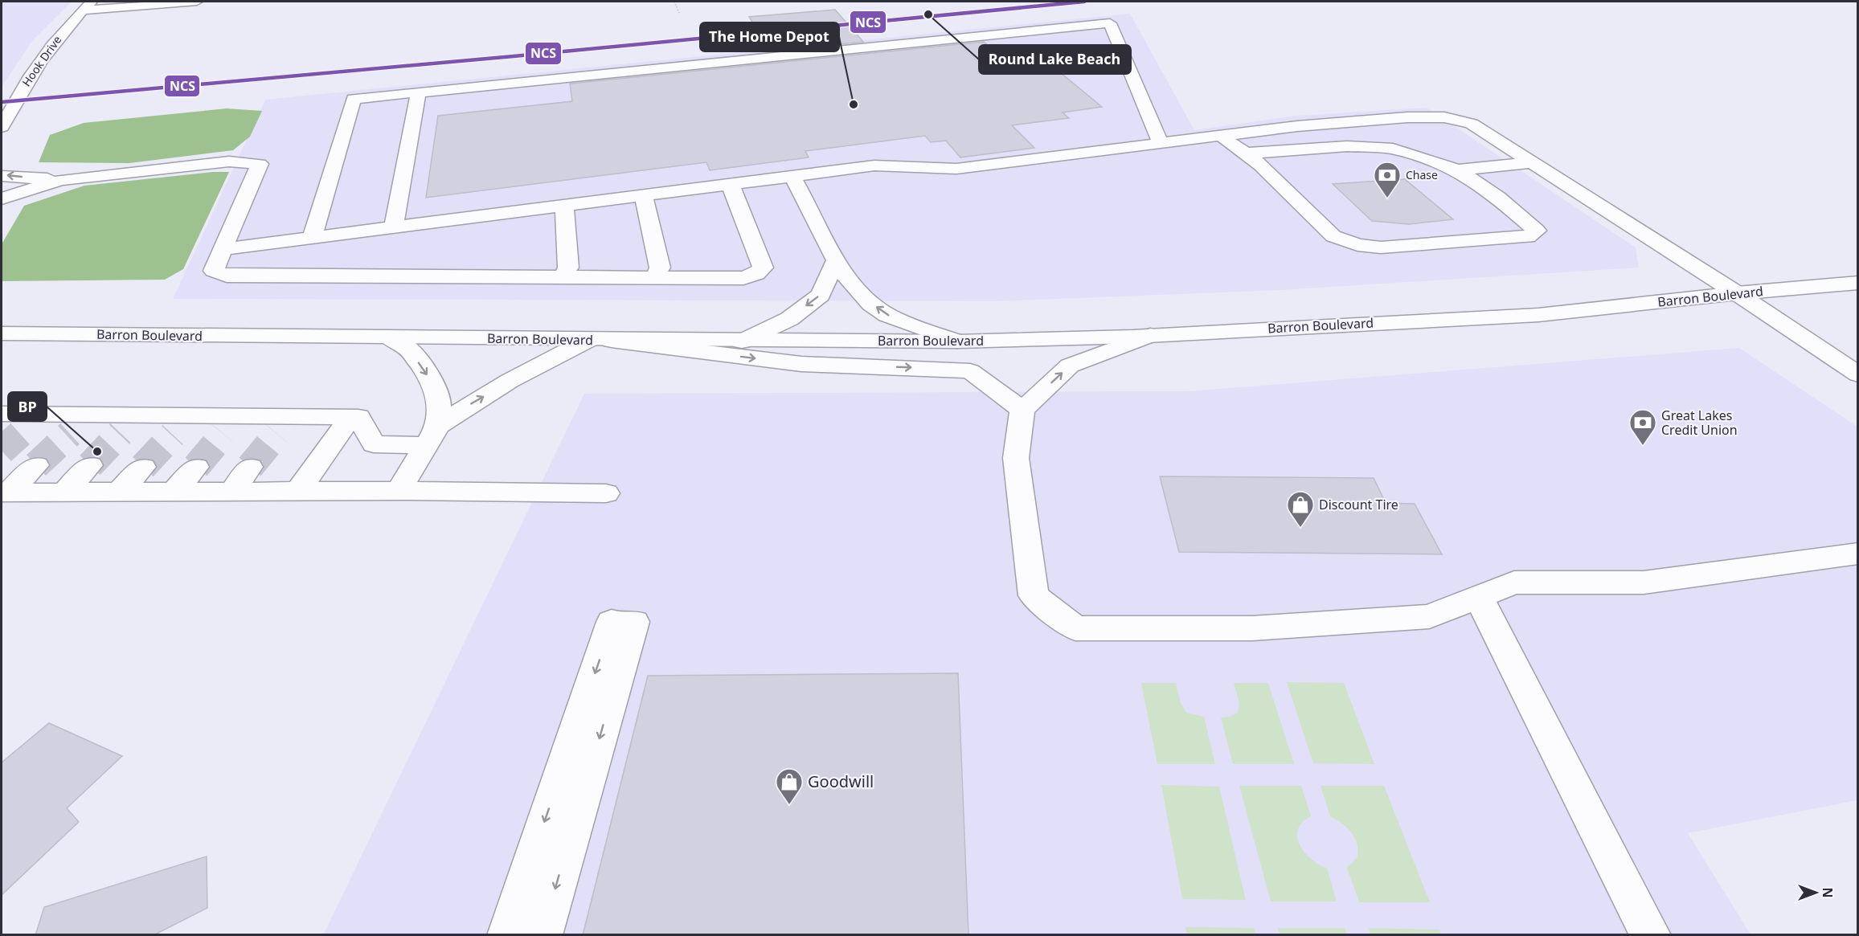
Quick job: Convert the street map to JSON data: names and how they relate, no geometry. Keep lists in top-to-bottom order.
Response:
{
  "streets": {
    "main road": ["Hook Drive", "Barron Boulevard"]
  },
  "places": {
    "other": ["Round Lake Beach", "The Home Depot", "BP"],
    "bank": ["Chase", "Great Lakes Credit Union"],
    "shop": ["Discount Tire", "Goodwill"]
  },
  "lines": ["transit line NCS"],
  "north": "right"
}
